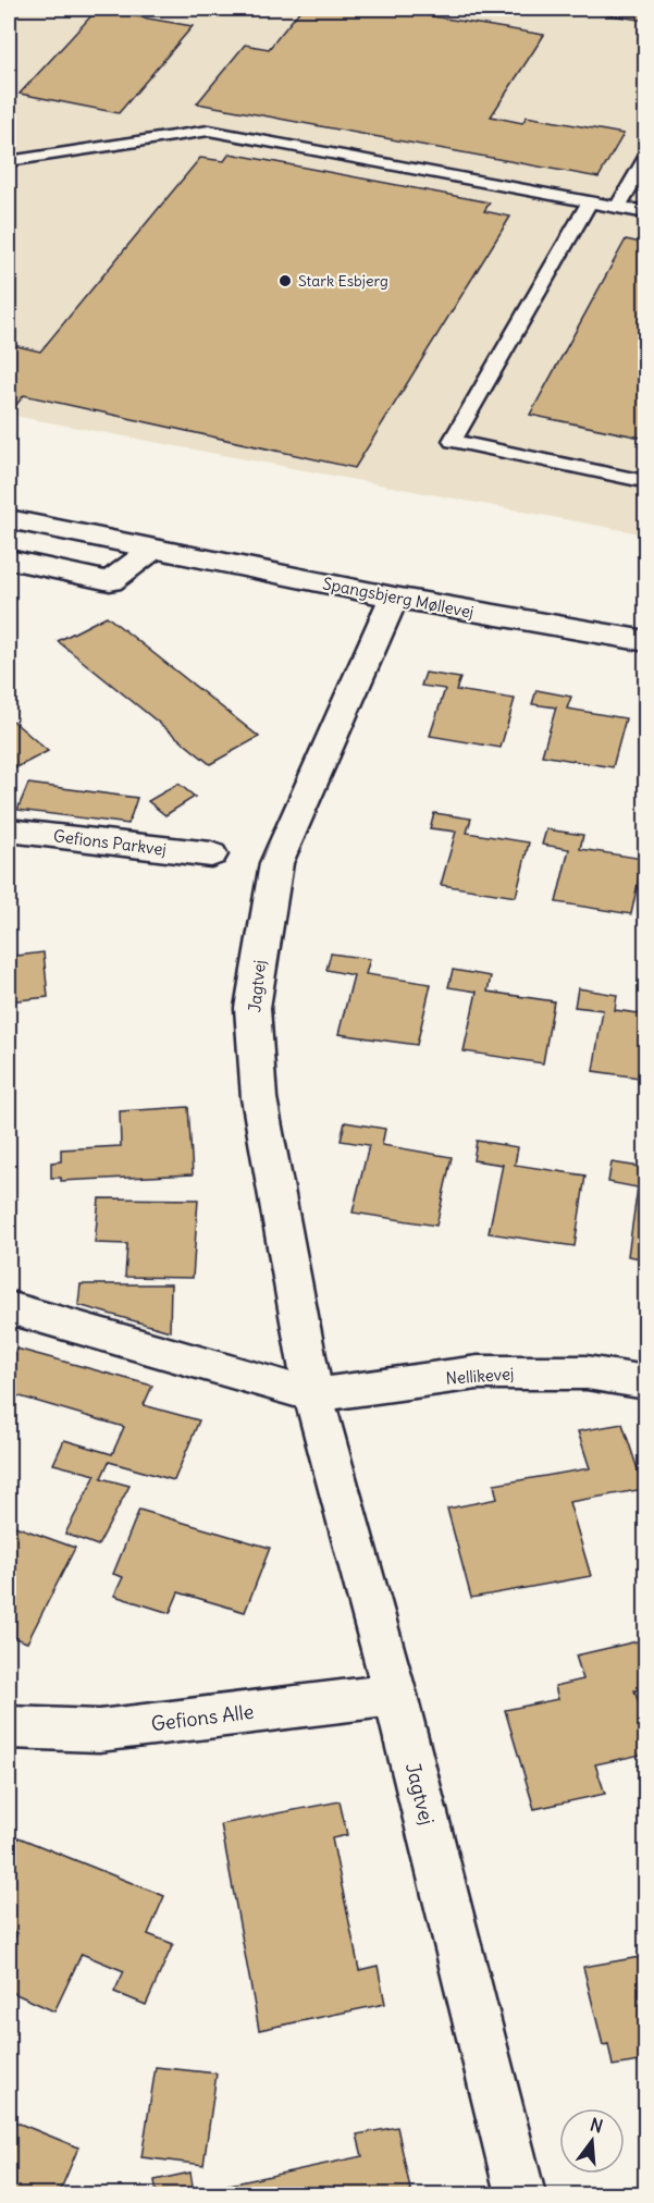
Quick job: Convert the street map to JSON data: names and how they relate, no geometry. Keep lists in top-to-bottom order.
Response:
{
  "streets": {
    "street": [
      "Spangsbjerg Møllevej",
      "Gefions Parkvej",
      "Jagtvej",
      "Nellikevej",
      "Gefions Alle"
    ]
  },
  "crossings": [
    ["Spangsbjerg Møllevej", "Jagtvej"],
    ["Jagtvej", "Nellikevej"],
    ["Jagtvej", "Gefions Alle"]
  ],
  "places": ["Stark Esbjerg"],
  "north": "top"
}
